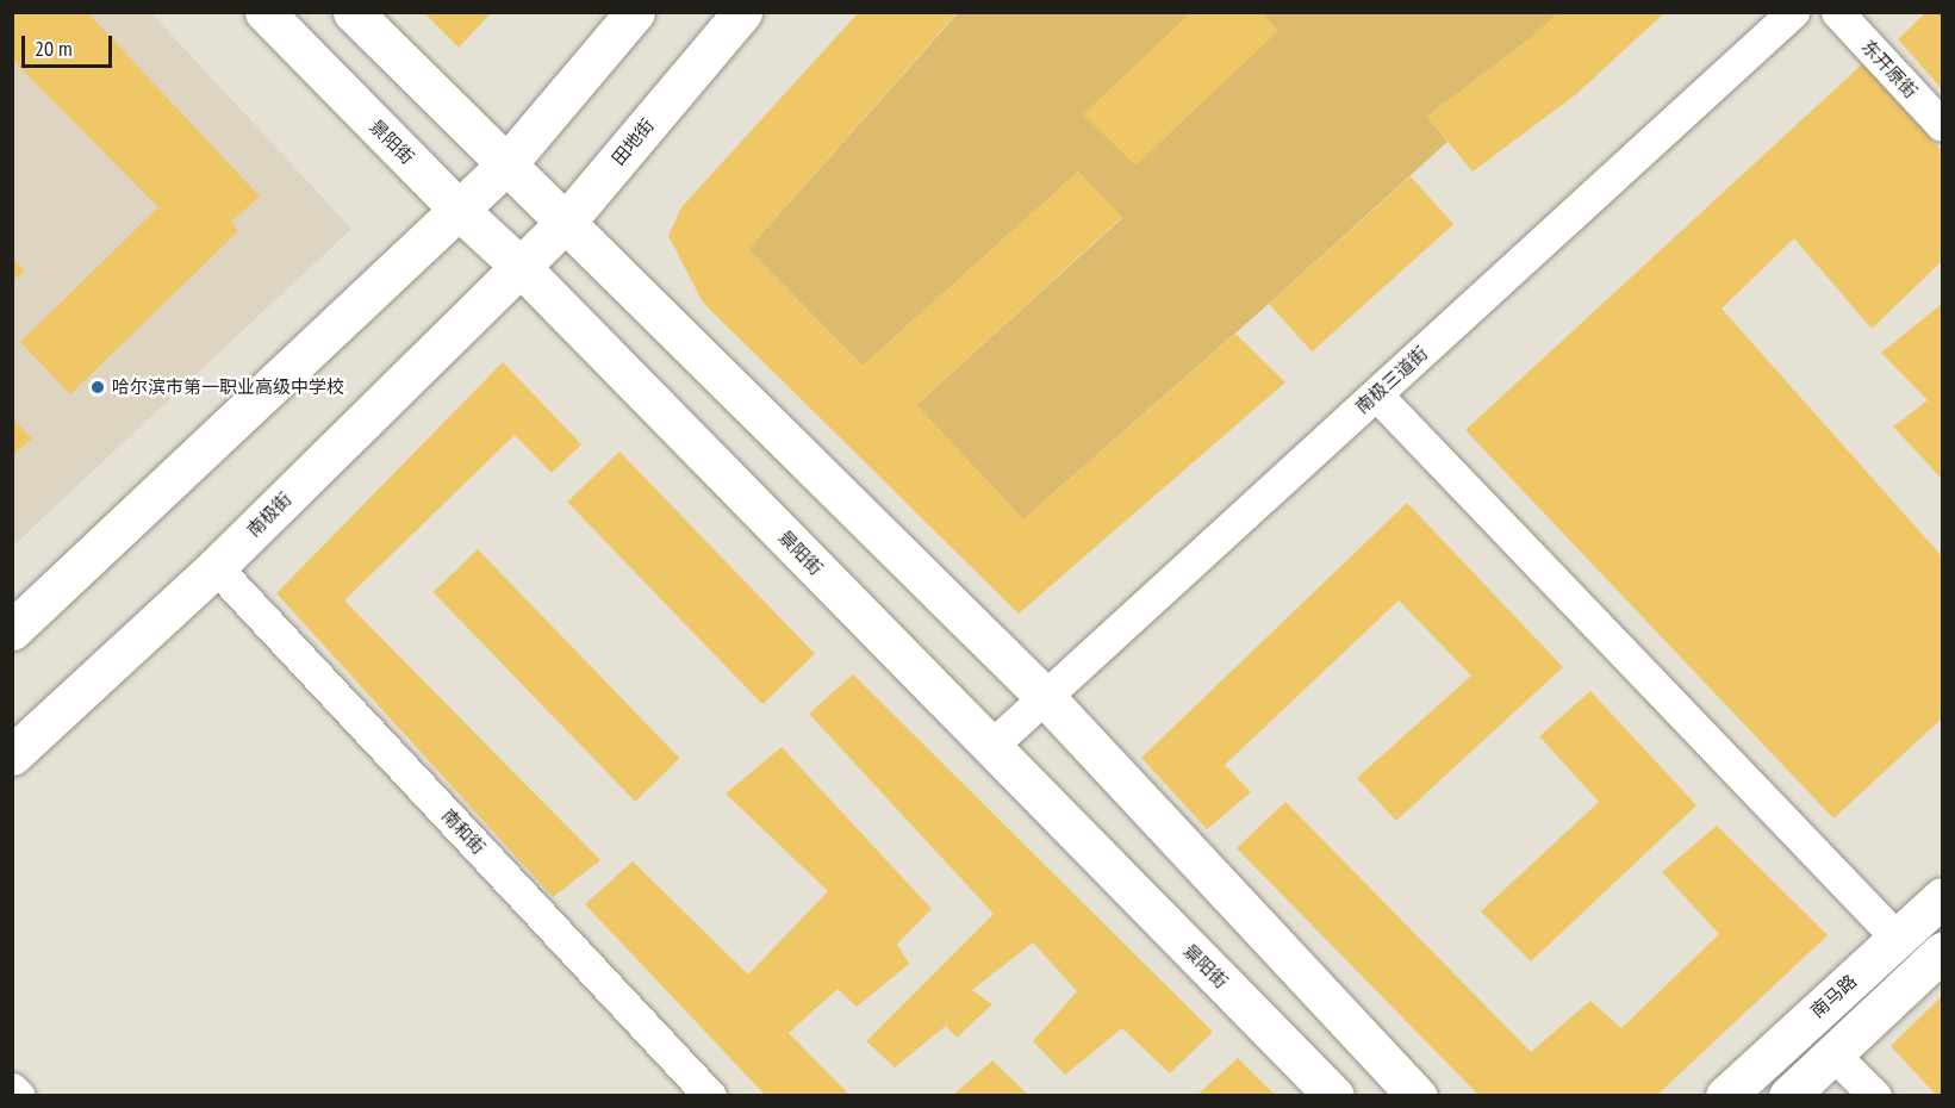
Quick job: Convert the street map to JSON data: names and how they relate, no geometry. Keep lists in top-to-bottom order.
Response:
{
  "streets": {
    "main road": [
      "景阳街",
      "田地街",
      "南极街",
      "南马路"
    ],
    "street": ["东开原街", "南极三道街", "南和街"]
  },
  "crossings": [
    ["景阳街", "田地街"],
    ["景阳街", "南极三道街"],
    ["景阳街", "南极街"],
    ["田地街", "南极街"],
    ["南极街", "南和街"]
  ],
  "places": ["哈尔滨市第一职业高级中学校"],
  "scale_bar": "20 m"
}
